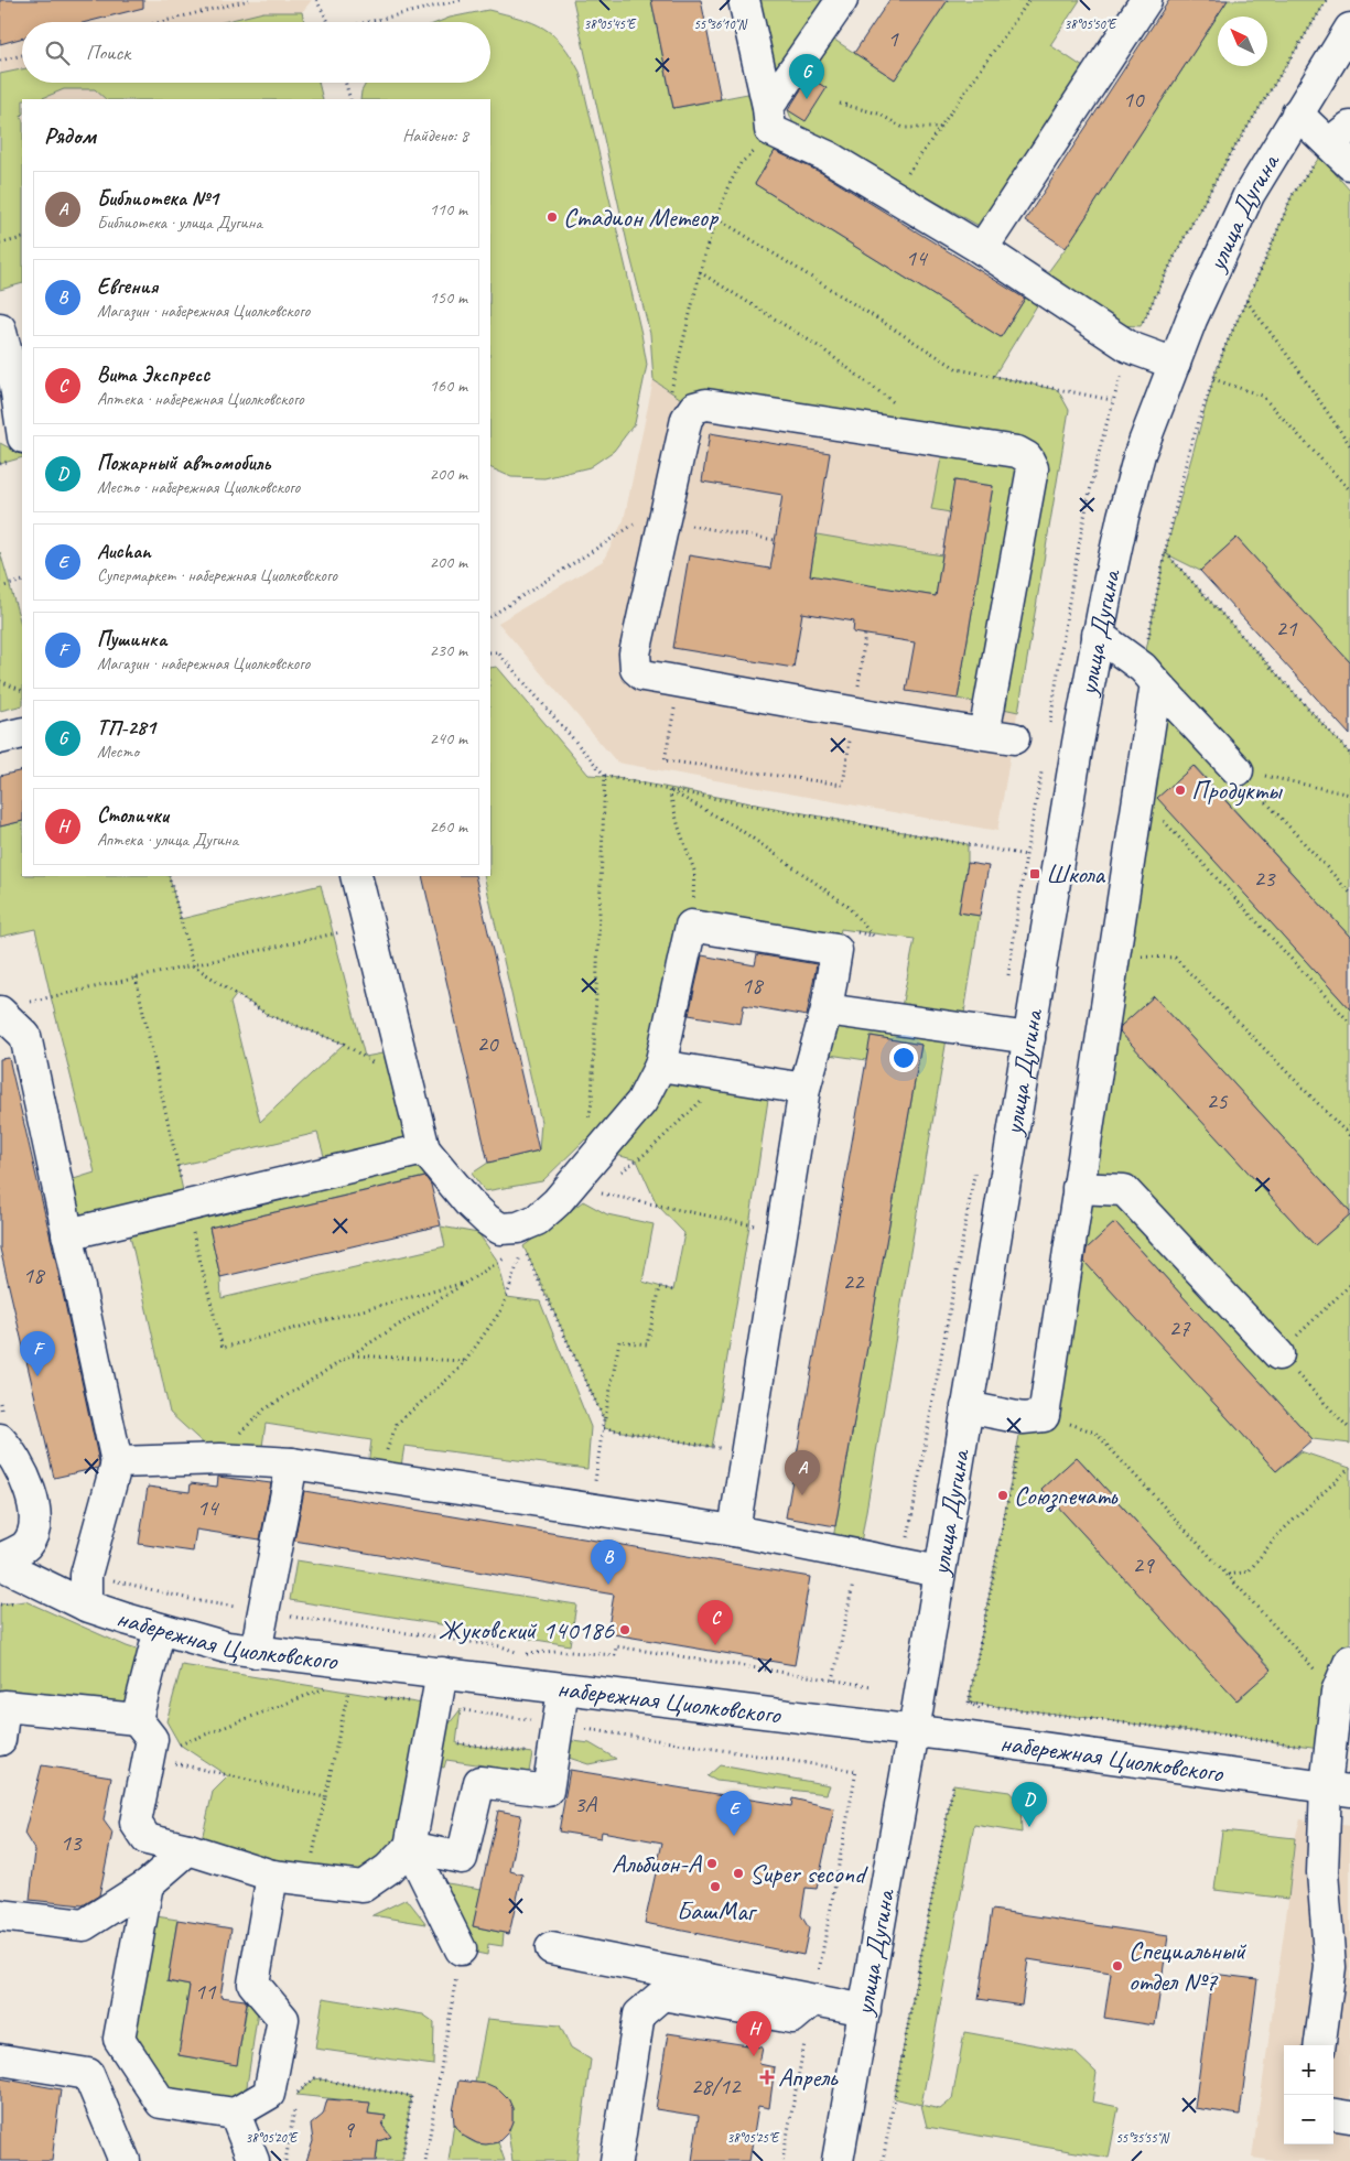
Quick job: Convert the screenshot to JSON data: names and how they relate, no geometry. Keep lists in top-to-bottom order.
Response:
{
  "streets": {
    "main road": ["улица Дугина", "набережная Циолковского"]
  },
  "crossings": [
    ["улица Дугина", "набережная Циолковского"]
  ],
  "places": {
    "other": [
      "Стадион Метеор",
      "Продукты",
      "Союзпечать",
      "Жуковский 140186",
      "Альбион-А",
      "Super second",
      "БашМаг",
      "Специальный отдел №7"
    ],
    "transit": ["Школа"],
    "health": ["Апрель"]
  },
  "house_numbers": [
    "1",
    "10",
    "14",
    "21",
    "23",
    "18",
    "20",
    "25",
    "18",
    "22",
    "27",
    "14",
    "29",
    "3А",
    "13",
    "11",
    "28/12",
    "9"
  ],
  "north": "top left",
  "page": {
    "search": "Поиск",
    "pins": [
      "G",
      "F",
      "A",
      "B",
      "C",
      "D",
      "E",
      "H"
    ],
    "heading": ["Рядом", "Найдено: 8"],
    "list": [
      {
        "mark": "A",
        "name": "Библиотека №1",
        "note": "Библиотека · улица Дугина",
        "value": "110 m"
      },
      {
        "mark": "B",
        "name": "Евгения",
        "note": "Магазин · набережная Циолковского",
        "value": "150 m"
      },
      {
        "mark": "C",
        "name": "Вита Экспресс",
        "note": "Аптека · набережная Циолковского",
        "value": "160 m"
      },
      {
        "mark": "D",
        "name": "Пожарный автомобиль",
        "note": "Место · набережная Циолковского",
        "value": "200 m"
      },
      {
        "mark": "E",
        "name": "Auchan",
        "note": "Супермаркет · набережная Циолковского",
        "value": "200 m"
      },
      {
        "mark": "F",
        "name": "Пушинка",
        "note": "Магазин · набережная Циолковского",
        "value": "230 m"
      },
      {
        "mark": "G",
        "name": "ТП-281",
        "note": "Место",
        "value": "240 m"
      },
      {
        "mark": "H",
        "name": "Столички",
        "note": "Аптека · улица Дугина",
        "value": "260 m"
      }
    ],
    "map_buttons": ["+", "−"]
  },
  "coordinates": [
    "55°36'10\"N",
    "38°05'45\"E",
    "38°05'50\"E",
    "38°05'20\"E",
    "38°05'25\"E",
    "55°35'55\"N"
  ]
}
